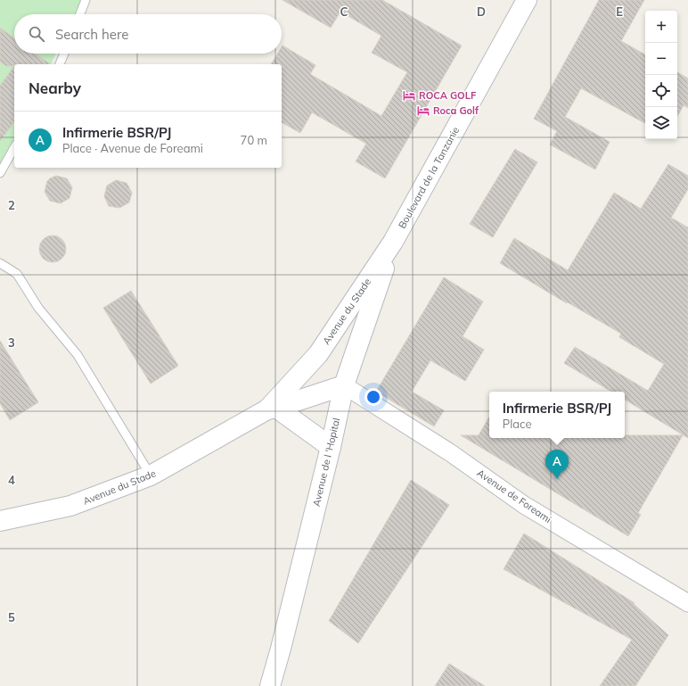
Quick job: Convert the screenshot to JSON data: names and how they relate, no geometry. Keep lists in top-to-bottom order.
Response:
{
  "streets": {
    "street": [
      "Boulevard de la Tanzanie",
      "Avenue du Stade",
      "Avenue de l 'Hopital",
      "Avenue de Foreami"
    ]
  },
  "crossings": [
    ["Boulevard de la Tanzanie", "Avenue du Stade"],
    ["Boulevard de la Tanzanie", "Avenue de l 'Hopital"],
    ["Avenue du Stade", "Avenue de l 'Hopital"],
    ["Avenue du Stade", "Avenue de Foreami"],
    ["Avenue de l 'Hopital", "Avenue de Foreami"]
  ],
  "places": {
    "hotel": ["ROCA GOLF", "Roca Golf"]
  },
  "page": {
    "map_buttons": ["+", "−"],
    "search": "Search here",
    "heading": "Nearby",
    "list": [
      {
        "mark": "A",
        "name": "Infirmerie BSR/PJ",
        "note": "Place · Avenue de Foreami",
        "value": "70 m"
      }
    ],
    "popup": ["Infirmerie BSR/PJ", "Place"],
    "pins": "A"
  },
  "grid": {
    "columns": ["C", "D", "E"],
    "rows": [
      "2",
      "3",
      "4",
      "5"
    ]
  }
}
